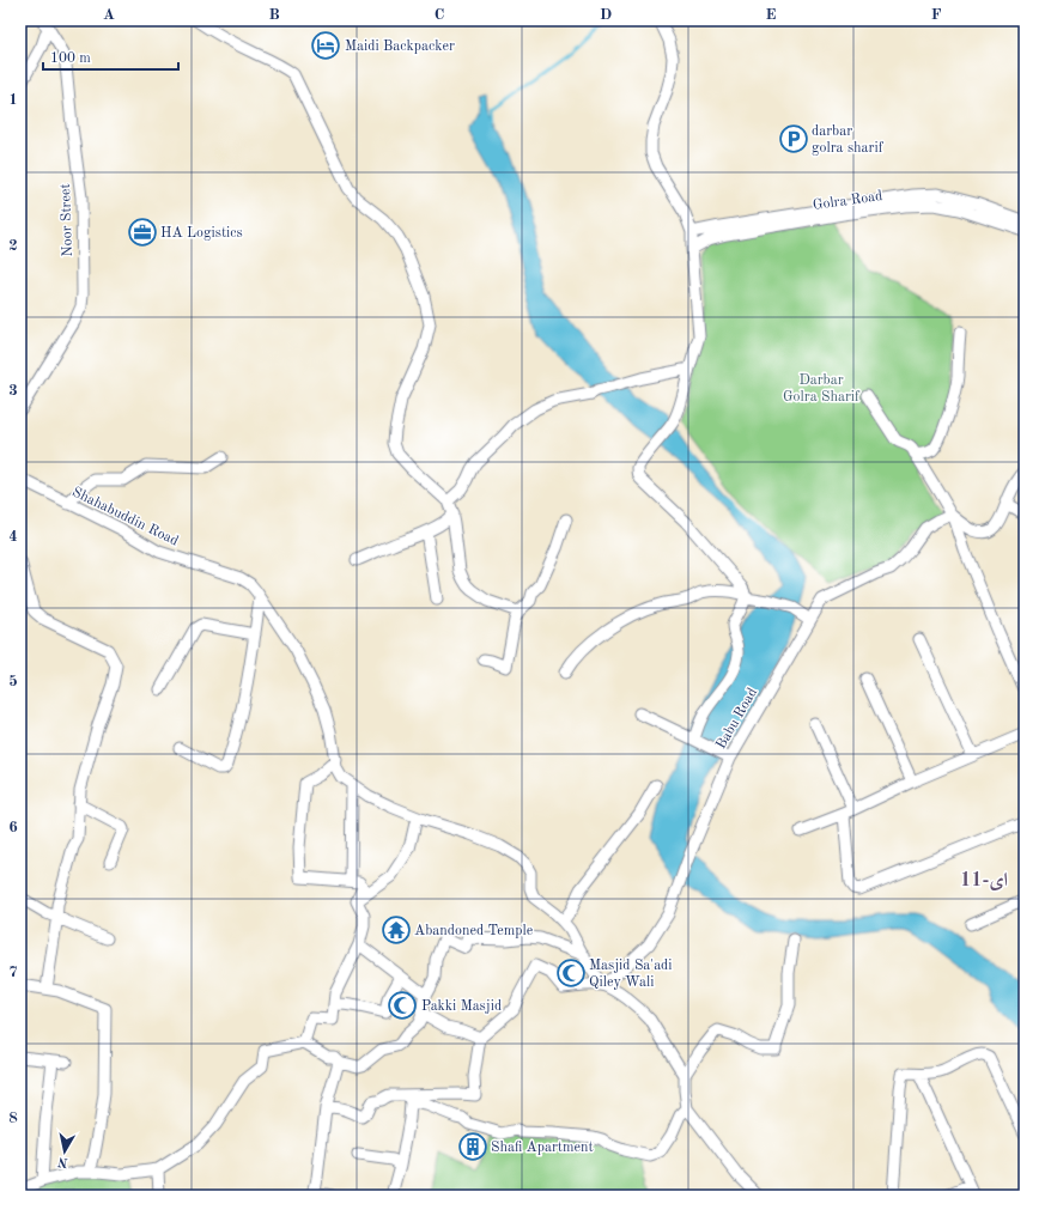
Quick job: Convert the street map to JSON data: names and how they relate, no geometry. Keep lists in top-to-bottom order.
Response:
{
  "streets": {
    "street": [
      "Golra Road",
      "Noor Street",
      "Shahabuddin Road",
      "Babu Road"
    ]
  },
  "crossings": [
    ["Shahabuddin Road", "Babu Road"]
  ],
  "districts": ["ای-11"],
  "parks": ["Darbar Golra Sharif"],
  "places": {
    "hotel": ["Maidi Backpacker"],
    "parking": ["darbar golra sharif"],
    "office": ["HA Logistics"],
    "temple": ["Abandoned Temple"],
    "mosque": ["Masjid Sa'adi Qiley Wali", "Pakki Masjid"],
    "building": ["Shafi Apartment"]
  },
  "scale_bar": "100 m",
  "north": "bottom",
  "grid": {
    "columns": [
      "A",
      "B",
      "C",
      "D",
      "E",
      "F"
    ],
    "rows": [
      "1",
      "2",
      "3",
      "4",
      "5",
      "6",
      "7",
      "8"
    ]
  }
}
